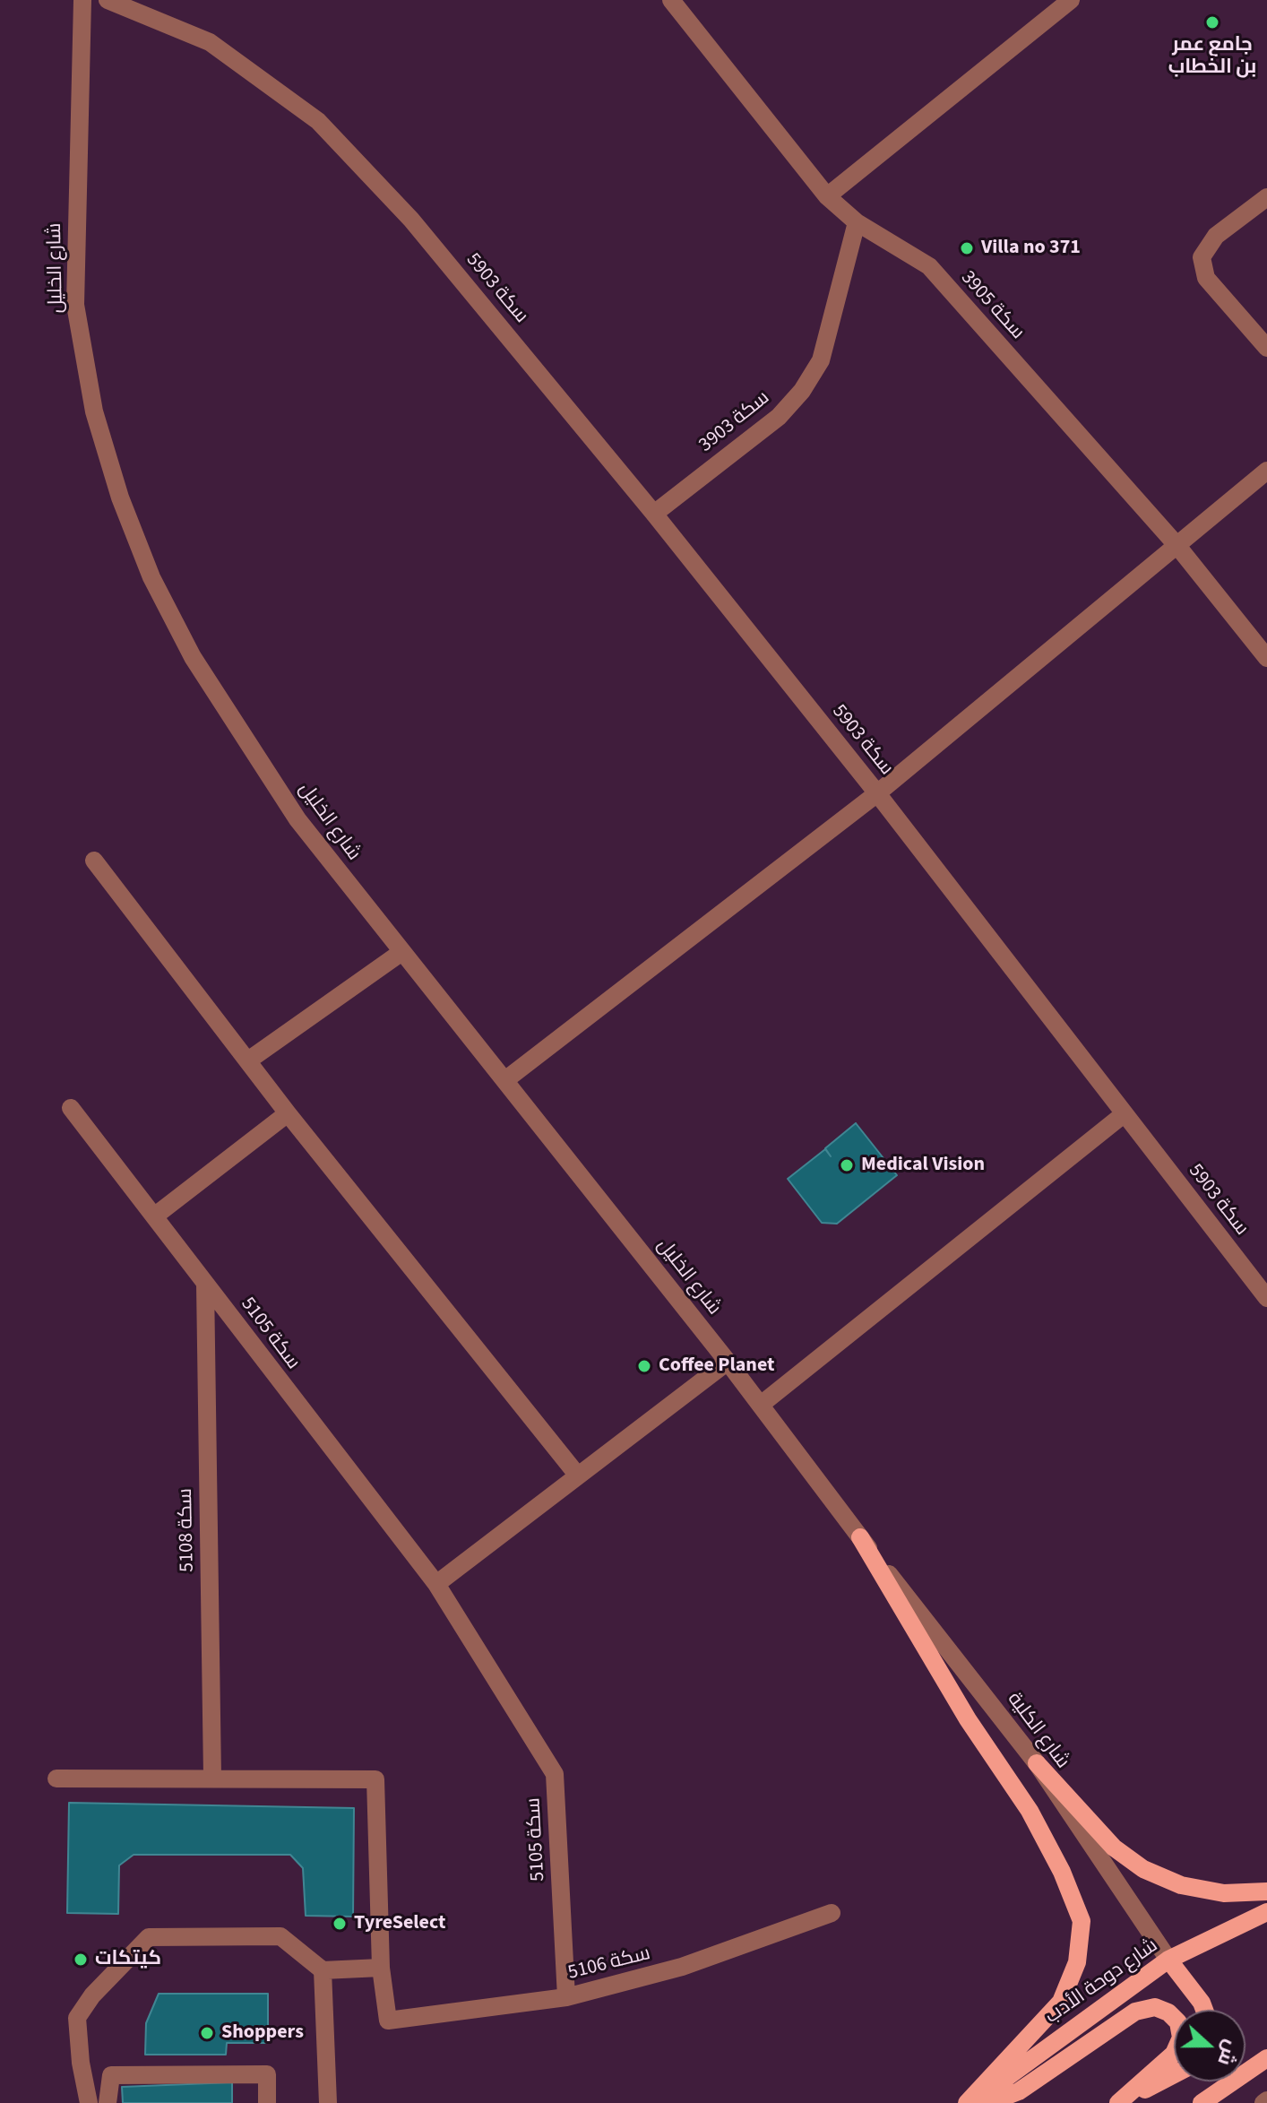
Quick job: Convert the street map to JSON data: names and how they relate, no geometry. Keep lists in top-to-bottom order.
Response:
{
  "streets": {
    "main road": ["شارع دوحة الأدب"],
    "street": [
      "شارع الخليل",
      "سكة 5903",
      "سكة 3905",
      "سكة 3903",
      "سكة 5105",
      "سكة 5108",
      "شارع الكلية",
      "سكة 5106"
    ]
  },
  "crossings": [
    ["شارع الخليل", "شارع الكلية"],
    ["سكة 5903", "سكة 3903"],
    ["سكة 3905", "سكة 3903"],
    ["سكة 5105", "سكة 5108"],
    ["سكة 5105", "سكة 5106"],
    ["شارع الكلية", "شارع دوحة الأدب"]
  ],
  "places": [
    "جامع عمر بن الخطاب",
    "Villa no 371",
    "Medical Vision",
    "Coffee Planet",
    "TyreSelect",
    "كيتكات",
    "Shoppers"
  ],
  "north": "right"
}
